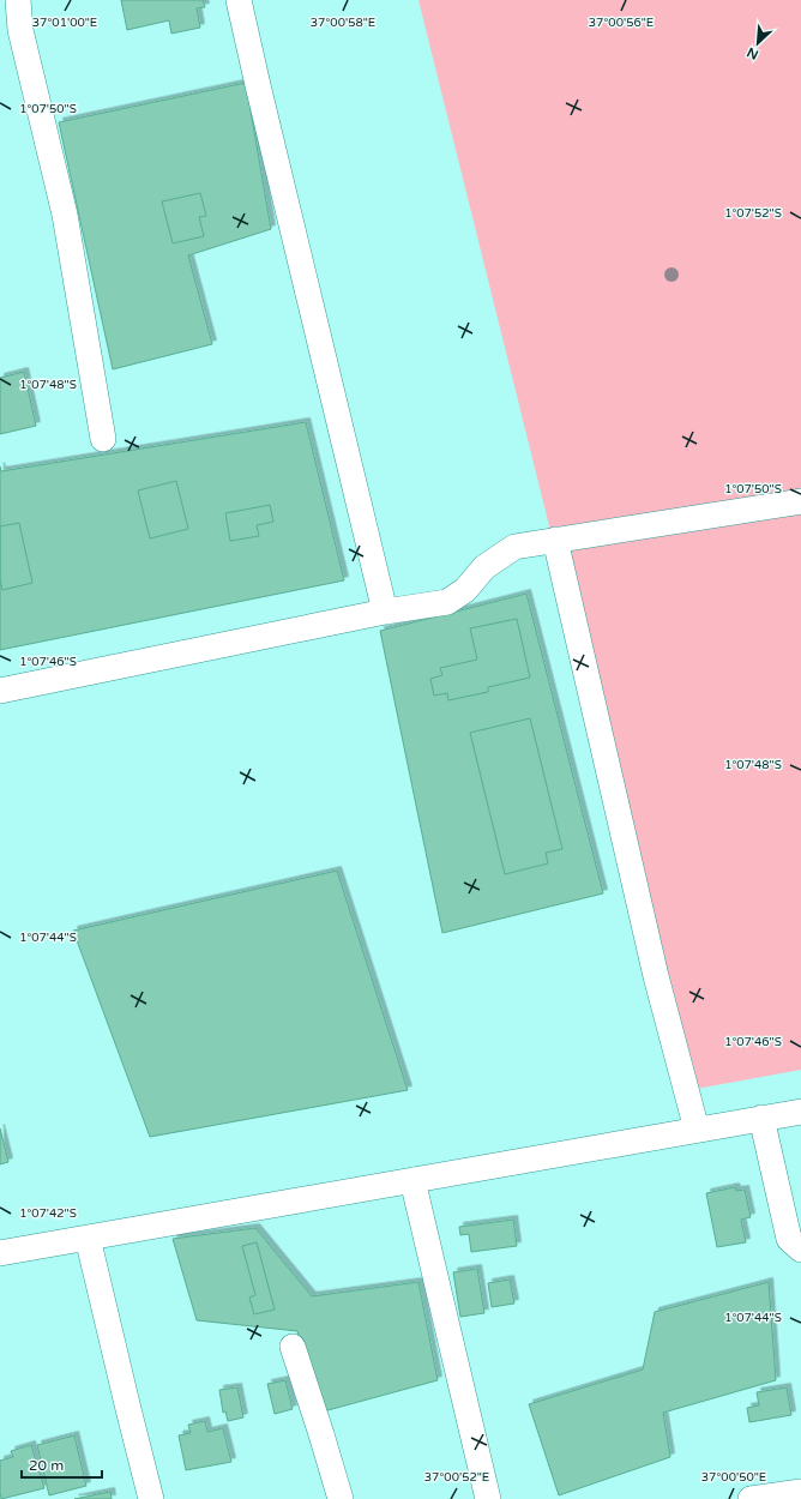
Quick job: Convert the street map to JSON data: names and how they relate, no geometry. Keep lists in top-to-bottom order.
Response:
{
  "scale_bar": "20 m",
  "north": "bottom left",
  "coordinates": [
    "37°01'00\"E",
    "37°00'58\"E",
    "37°00'56\"E",
    "1°07'50\"S",
    "1°07'52\"S",
    "1°07'48\"S",
    "1°07'46\"S",
    "1°07'44\"S",
    "1°07'42\"S",
    "37°00'52\"E",
    "37°00'50\"E"
  ]
}
